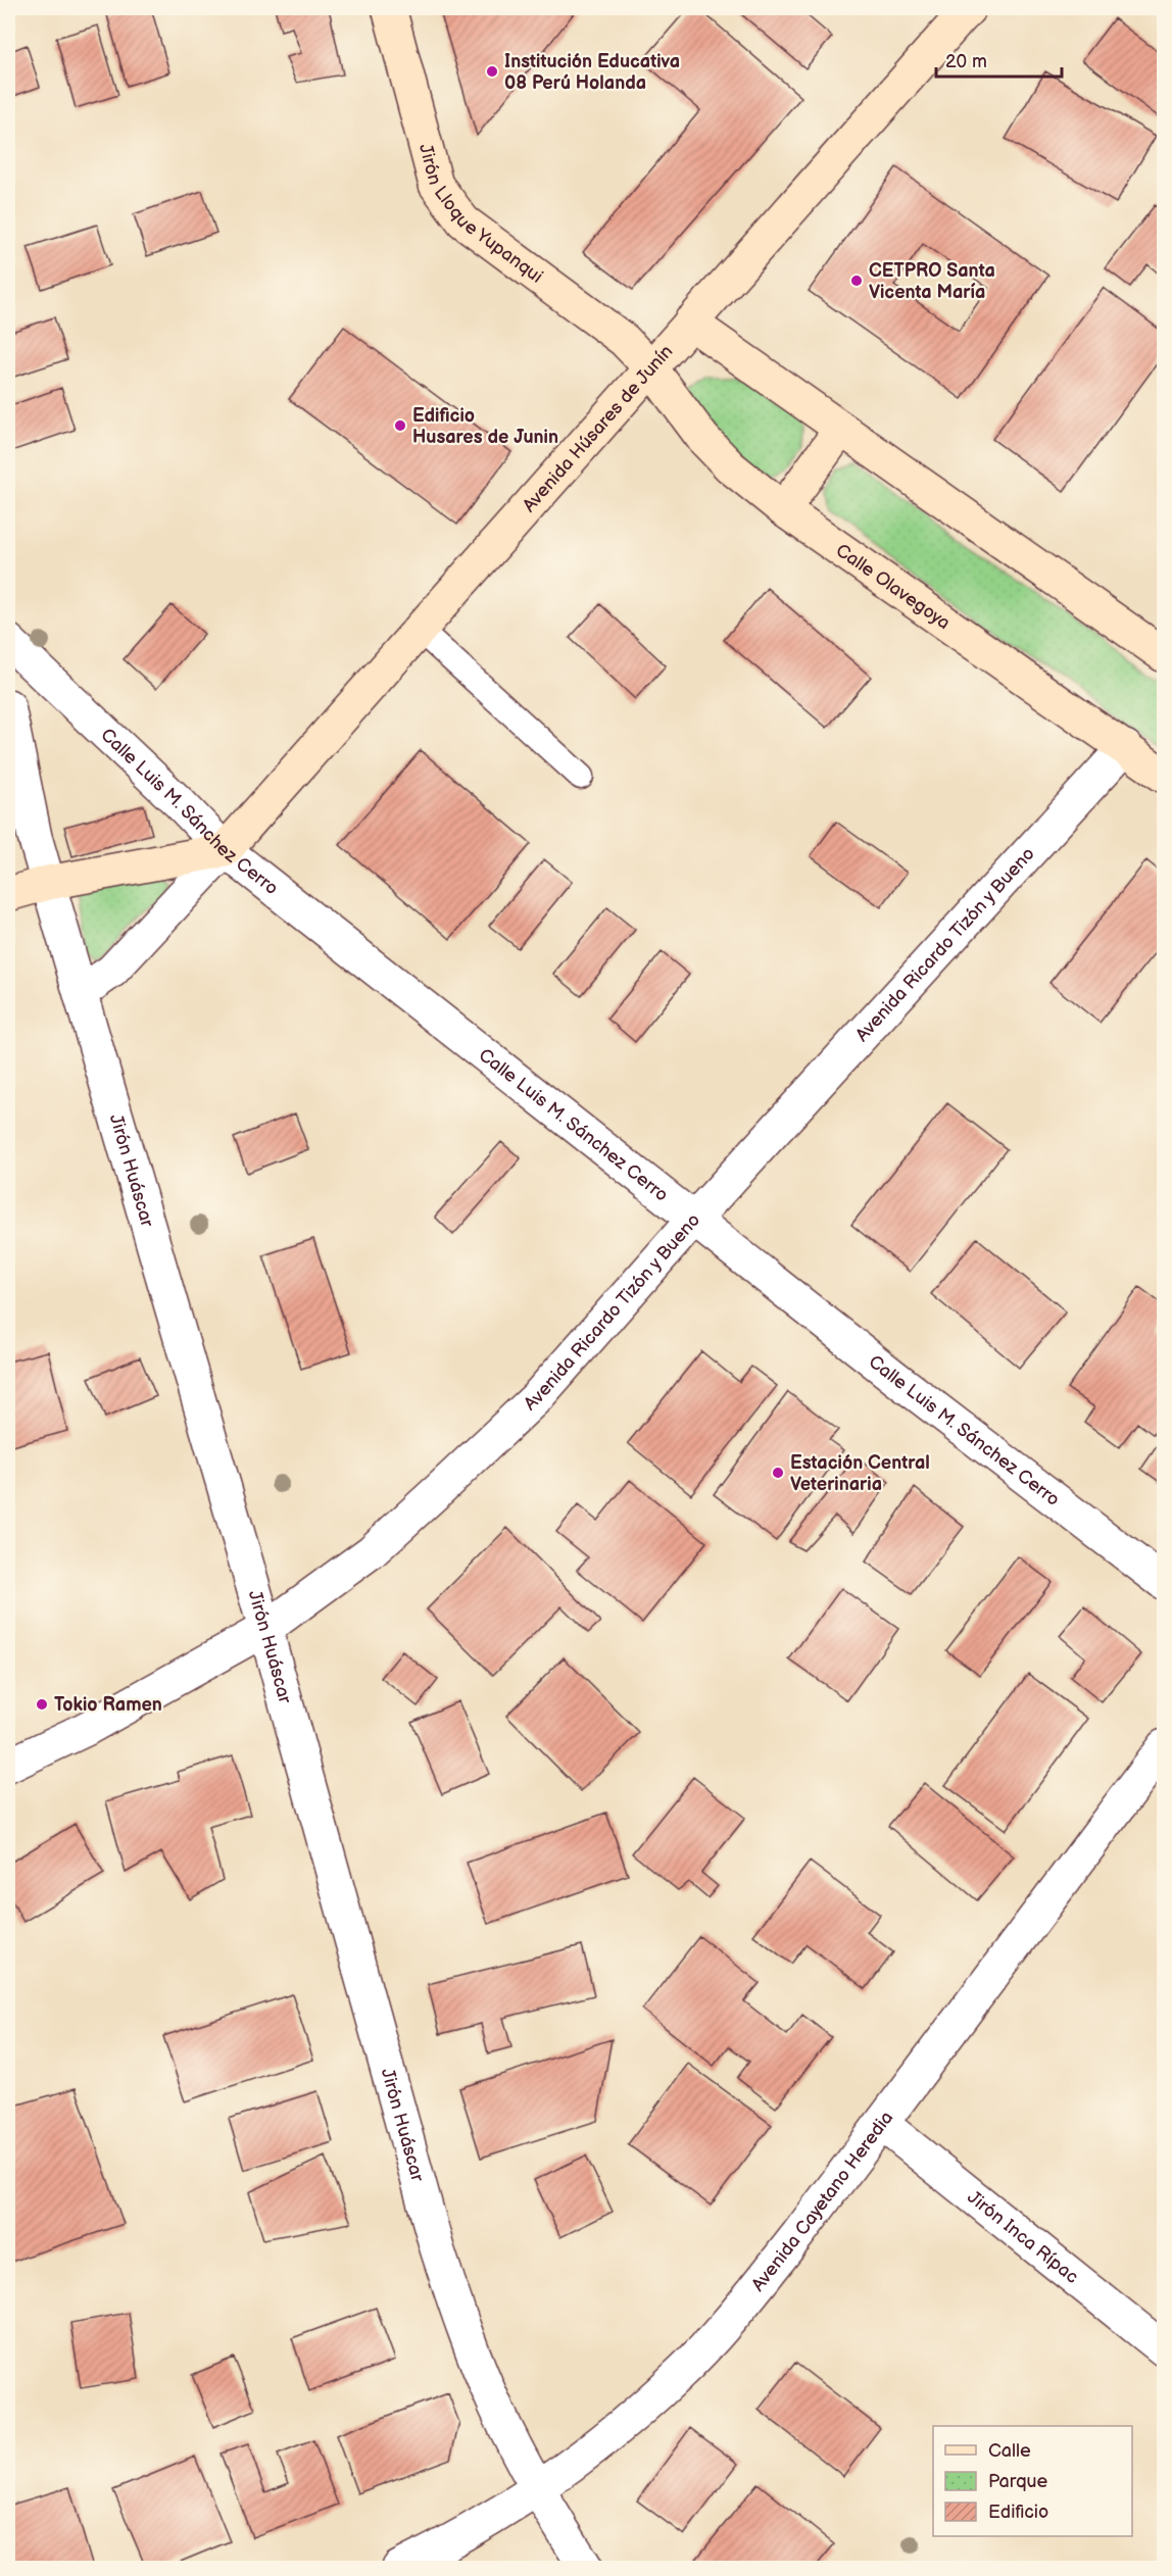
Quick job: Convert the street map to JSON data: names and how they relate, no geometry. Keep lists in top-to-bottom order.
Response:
{
  "streets": {
    "street": [
      "Jirón Lloque Yupanqui",
      "Avenida Húsares de Junín",
      "Calle Olavegoya",
      "Calle Luis M. Sánchez Cerro",
      "Avenida Ricardo Tizón y Bueno",
      "Jirón Huáscar",
      "Avenida Cayetano Heredia",
      "Jirón Inca Rípac"
    ]
  },
  "crossings": [
    ["Jirón Lloque Yupanqui", "Avenida Húsares de Junín"],
    ["Jirón Lloque Yupanqui", "Calle Olavegoya"],
    ["Avenida Húsares de Junín", "Calle Olavegoya"],
    ["Avenida Húsares de Junín", "Calle Luis M. Sánchez Cerro"],
    ["Avenida Húsares de Junín", "Jirón Huáscar"],
    ["Calle Olavegoya", "Avenida Ricardo Tizón y Bueno"],
    ["Calle Luis M. Sánchez Cerro", "Avenida Ricardo Tizón y Bueno"],
    ["Avenida Ricardo Tizón y Bueno", "Jirón Huáscar"],
    ["Jirón Huáscar", "Avenida Cayetano Heredia"],
    ["Avenida Cayetano Heredia", "Jirón Inca Rípac"]
  ],
  "places": [
    "Institución Educativa 08 Perú Holanda",
    "CETPRO Santa Vicenta María",
    "Edificio Husares de Junin",
    "Estación Central Veterinaria",
    "Tokio Ramen"
  ],
  "legend": ["Calle", "Parque", "Edificio"],
  "scale_bar": "20 m"
}
